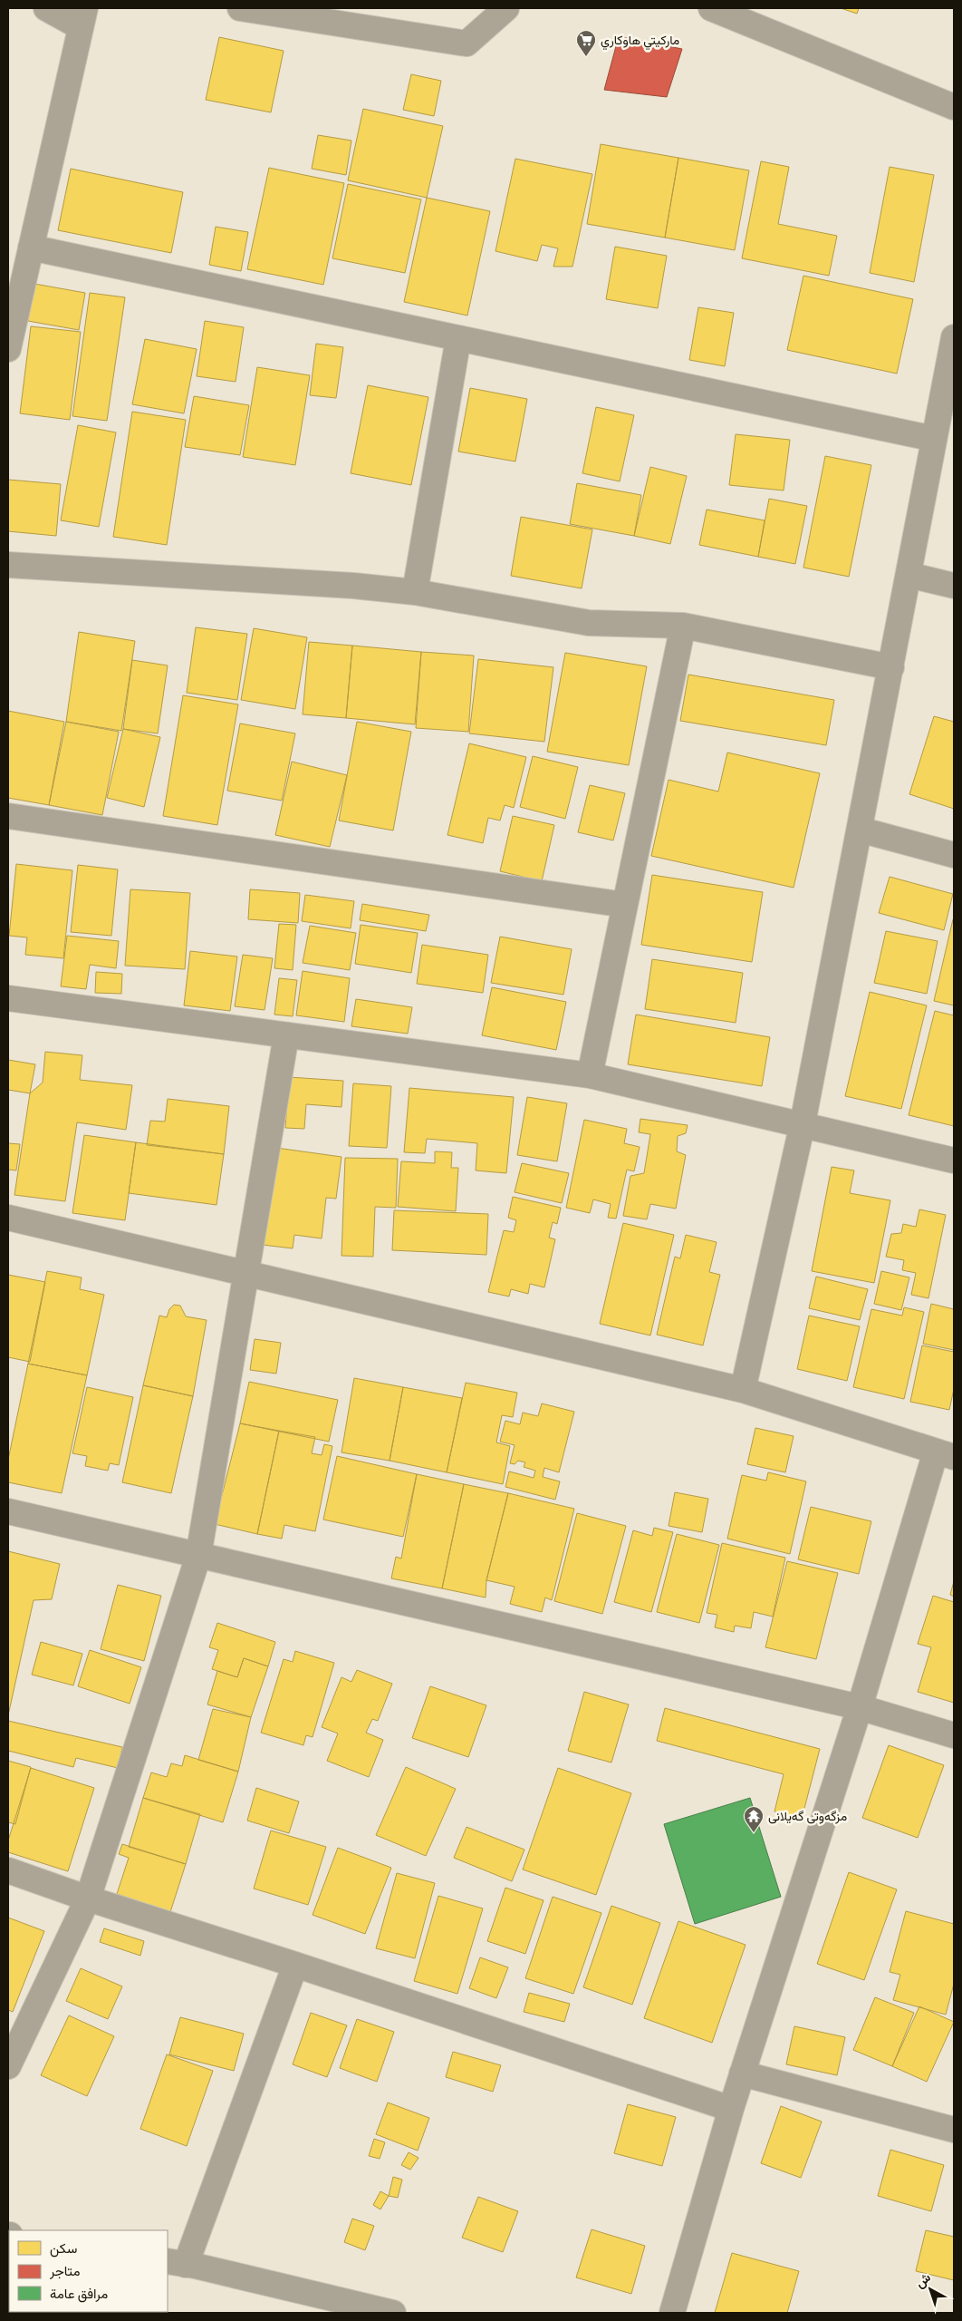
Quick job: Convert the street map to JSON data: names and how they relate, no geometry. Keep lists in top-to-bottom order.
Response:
{
  "places": {
    "supermarket": ["ماركيتي هاوكاري"],
    "temple": ["مزگەوتی گەیلانی"]
  },
  "legend": ["سكن", "متاجر", "مرافق عامة"],
  "north": "top left"
}
